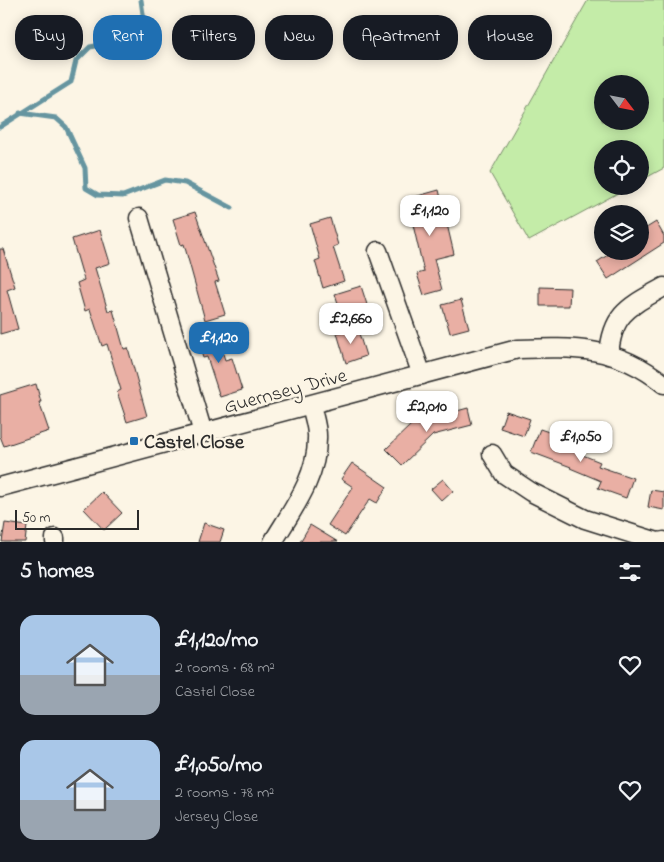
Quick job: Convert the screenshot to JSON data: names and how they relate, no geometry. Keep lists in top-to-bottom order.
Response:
{
  "streets": {
    "street": ["Guernsey Drive"]
  },
  "places": {
    "transit": ["Castel Close"]
  },
  "scale_bar": "50 m",
  "north": "bottom right",
  "page": {
    "chip": [
      "Buy",
      "Rent",
      "Filters",
      "New",
      "Apartment",
      "House"
    ],
    "price": [
      "£1,120",
      "£2,660",
      "£1,120",
      "£2,010",
      "£1,050"
    ],
    "scale": "50 m",
    "heading": "5 homes",
    "list": [
      {
        "name": "£1,120/mo",
        "note": "2 rooms · 68 m² · Castel Close"
      },
      {
        "name": "£1,050/mo",
        "note": "2 rooms · 78 m² · Jersey Close"
      }
    ]
  }
}
